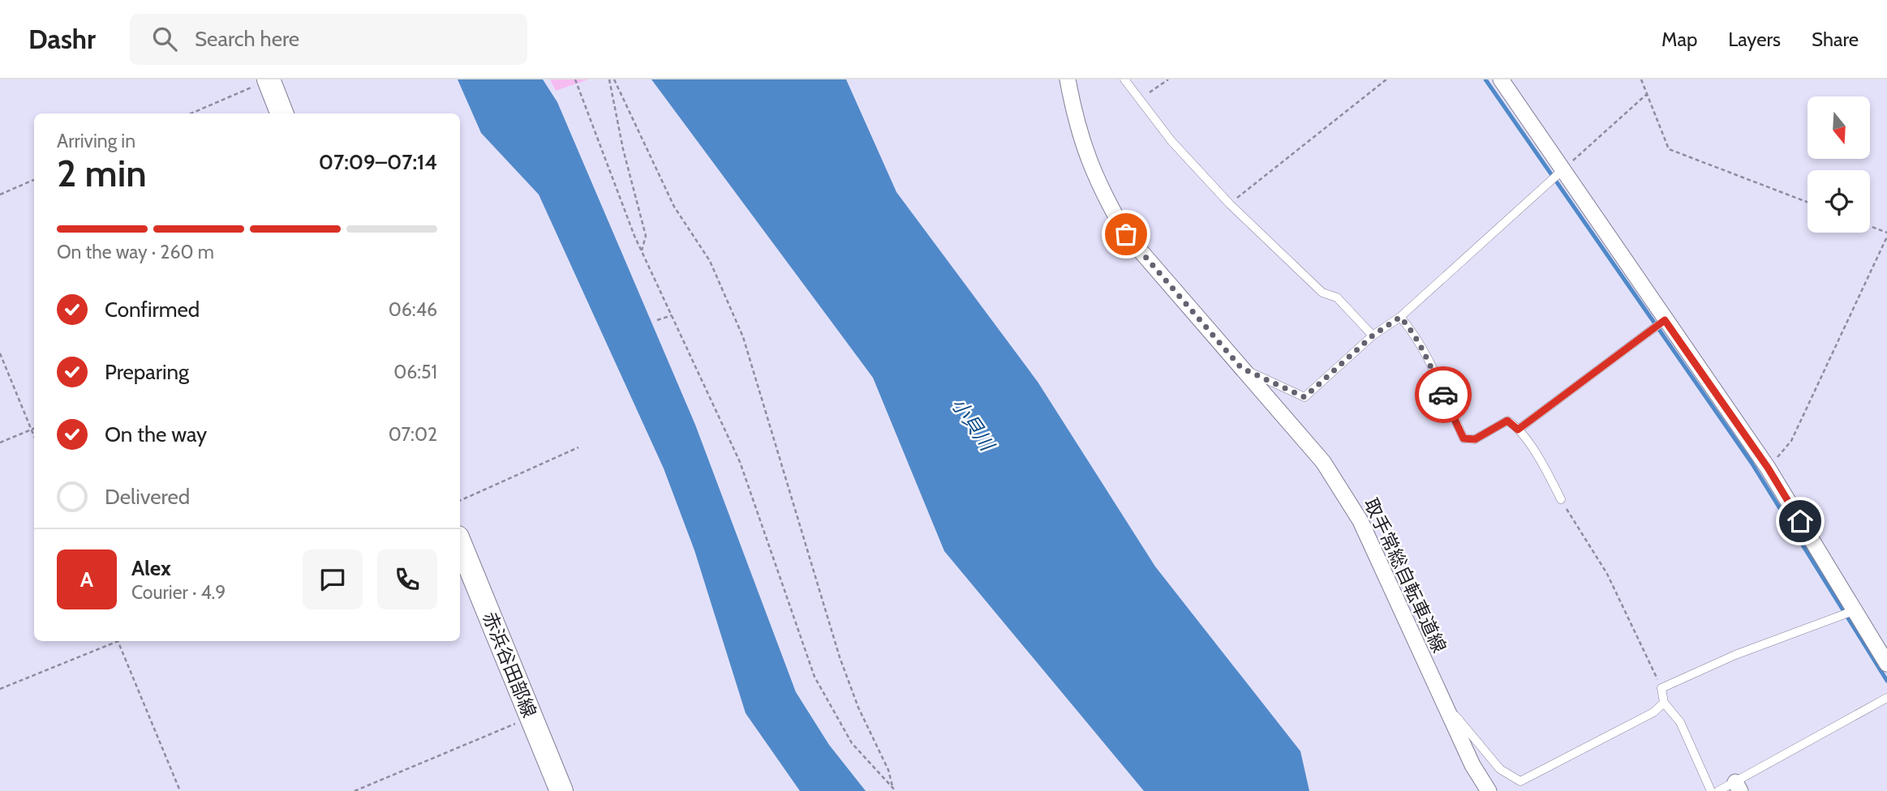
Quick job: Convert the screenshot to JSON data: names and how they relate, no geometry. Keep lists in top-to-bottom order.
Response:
{
  "streets": {
    "main road": ["赤浜谷田部線"],
    "street": ["取手常総自転車道線"]
  },
  "water": ["小貝川"],
  "north": "bottom",
  "page": {
    "header": "Dashr",
    "search": "Search here",
    "nav": ["Map", "Layers", "Share"],
    "heading": ["2 min", "Arriving in", "07:09–07:14"],
    "panel": ["Alex", "Courier · 4.9"],
    "bar": "On the way · 260 m",
    "list": [
      ["Confirmed", "06:46"],
      ["Preparing", "06:51"],
      ["On the way", "07:02"],
      "Delivered"
    ],
    "round": "A"
  }
}
